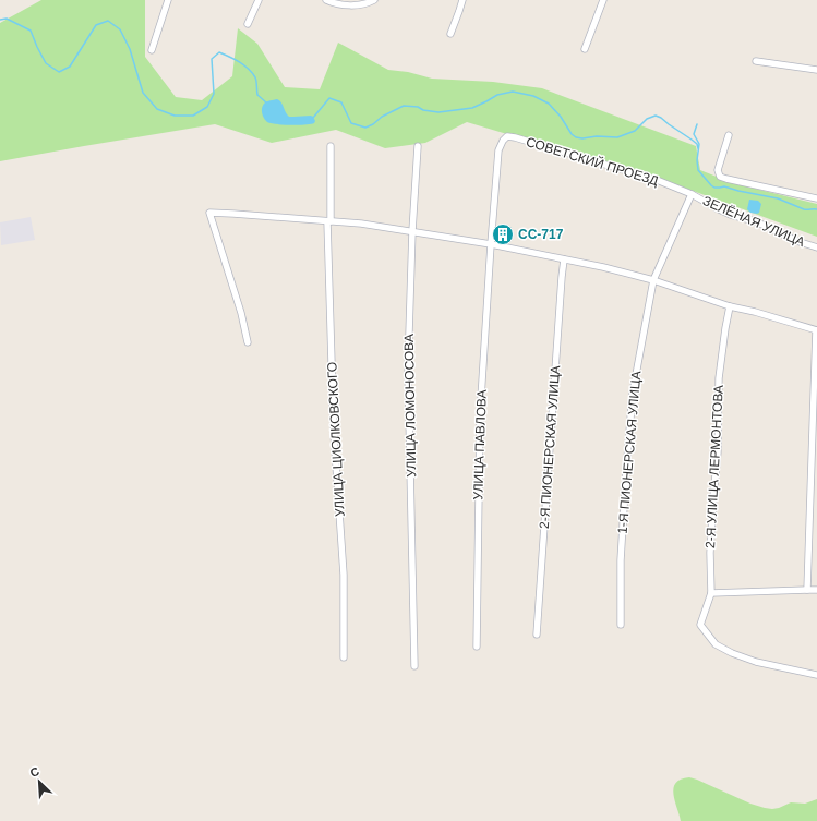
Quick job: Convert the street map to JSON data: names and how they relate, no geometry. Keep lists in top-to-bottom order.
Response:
{
  "streets": {
    "street": [
      "СОВЕТСКИЙ ПРОЕЗД",
      "ЗЕЛЁНАЯ УЛИЦА",
      "УЛИЦА ЛОМОНОСОВА",
      "УЛИЦА ЦИОЛКОВСКОГО",
      "УЛИЦА ПАВЛОВА",
      "2-Я ПИОНЕРСКАЯ УЛИЦА",
      "1-Я ПИОНЕРСКАЯ УЛИЦА",
      "2-Я УЛИЦА ЛЕРМОНТОВА"
    ]
  },
  "crossings": [
    ["СОВЕТСКИЙ ПРОЕЗД", "ЗЕЛЁНАЯ УЛИЦА"],
    ["СОВЕТСКИЙ ПРОЕЗД", "УЛИЦА ПАВЛОВА"]
  ],
  "places": {
    "building": ["СС-717"]
  },
  "north": "top left"
}
